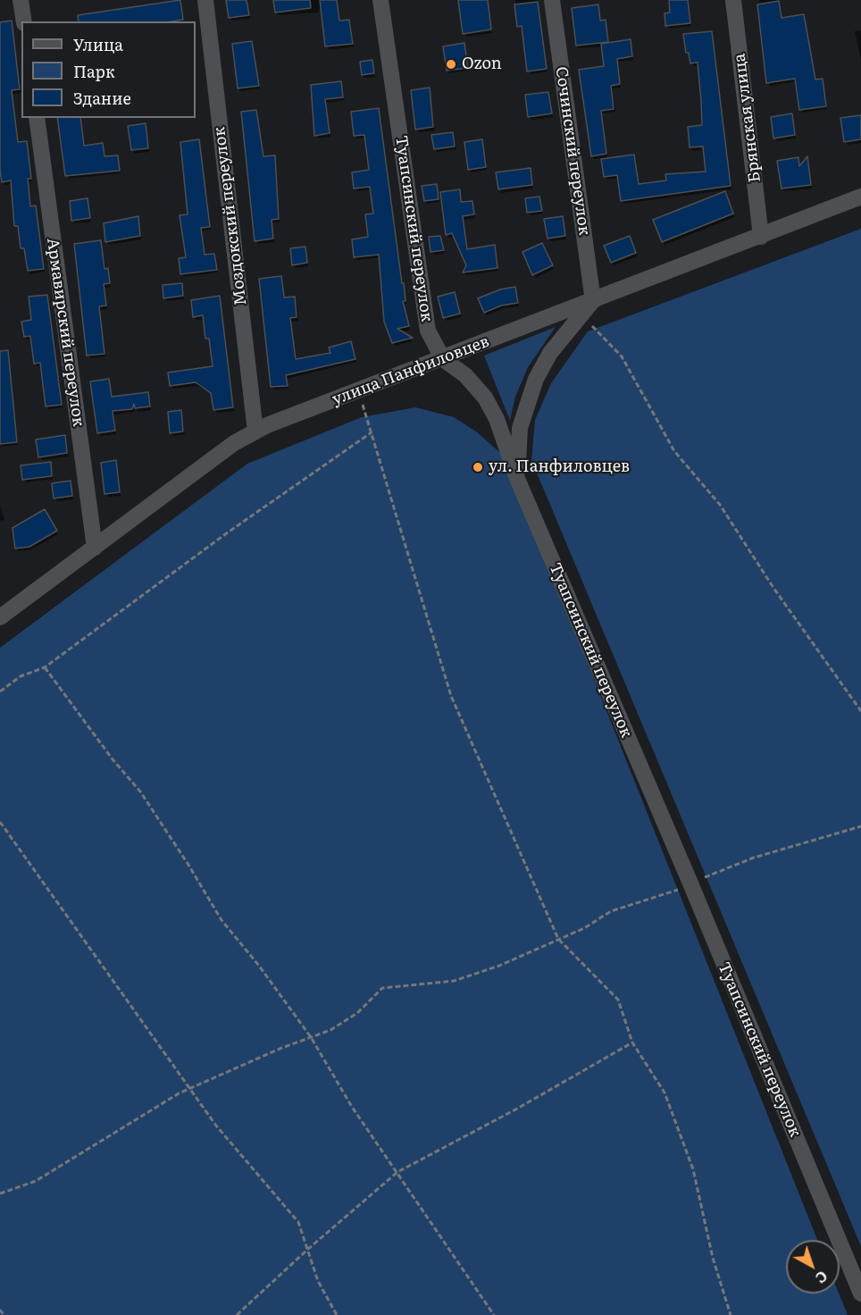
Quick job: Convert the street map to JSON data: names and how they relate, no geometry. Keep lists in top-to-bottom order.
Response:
{
  "streets": {
    "street": [
      "Брянская улица",
      "Сочинский переулок",
      "Моздокский переулок",
      "Туапсинский переулок",
      "Армавирский переулок",
      "улица Панфиловцев"
    ]
  },
  "crossings": [
    ["Брянская улица", "улица Панфиловцев"],
    ["Сочинский переулок", "улица Панфиловцев"],
    ["Моздокский переулок", "улица Панфиловцев"],
    ["Туапсинский переулок", "улица Панфиловцев"],
    ["Армавирский переулок", "улица Панфиловцев"]
  ],
  "places": ["Ozon", "ул. Панфиловцев"],
  "legend": ["Улица", "Парк", "Здание"],
  "north": "bottom right"
}
